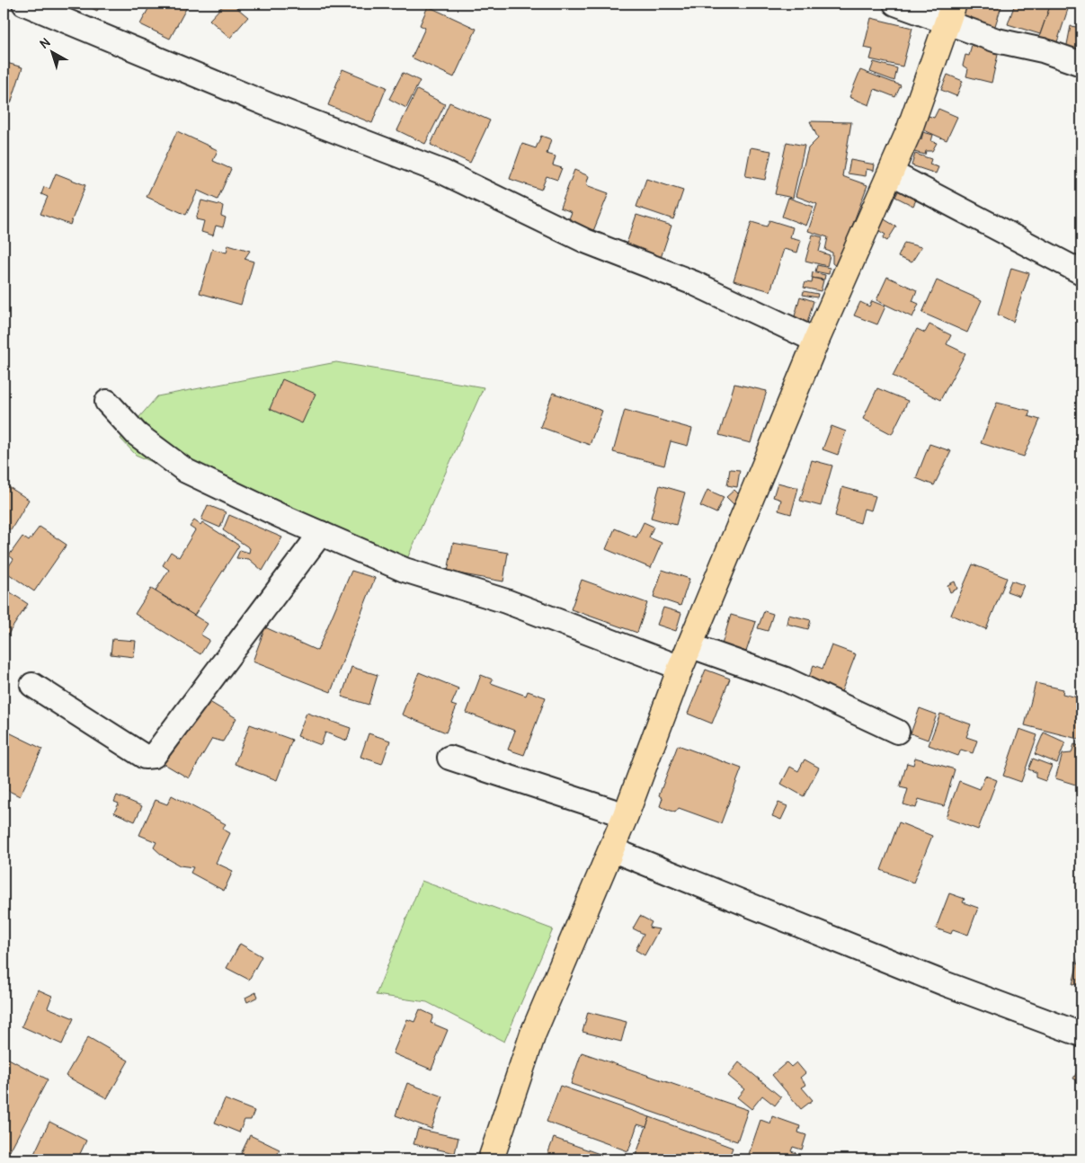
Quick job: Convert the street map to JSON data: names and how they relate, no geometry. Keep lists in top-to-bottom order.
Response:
{
  "north": "top left"
}
